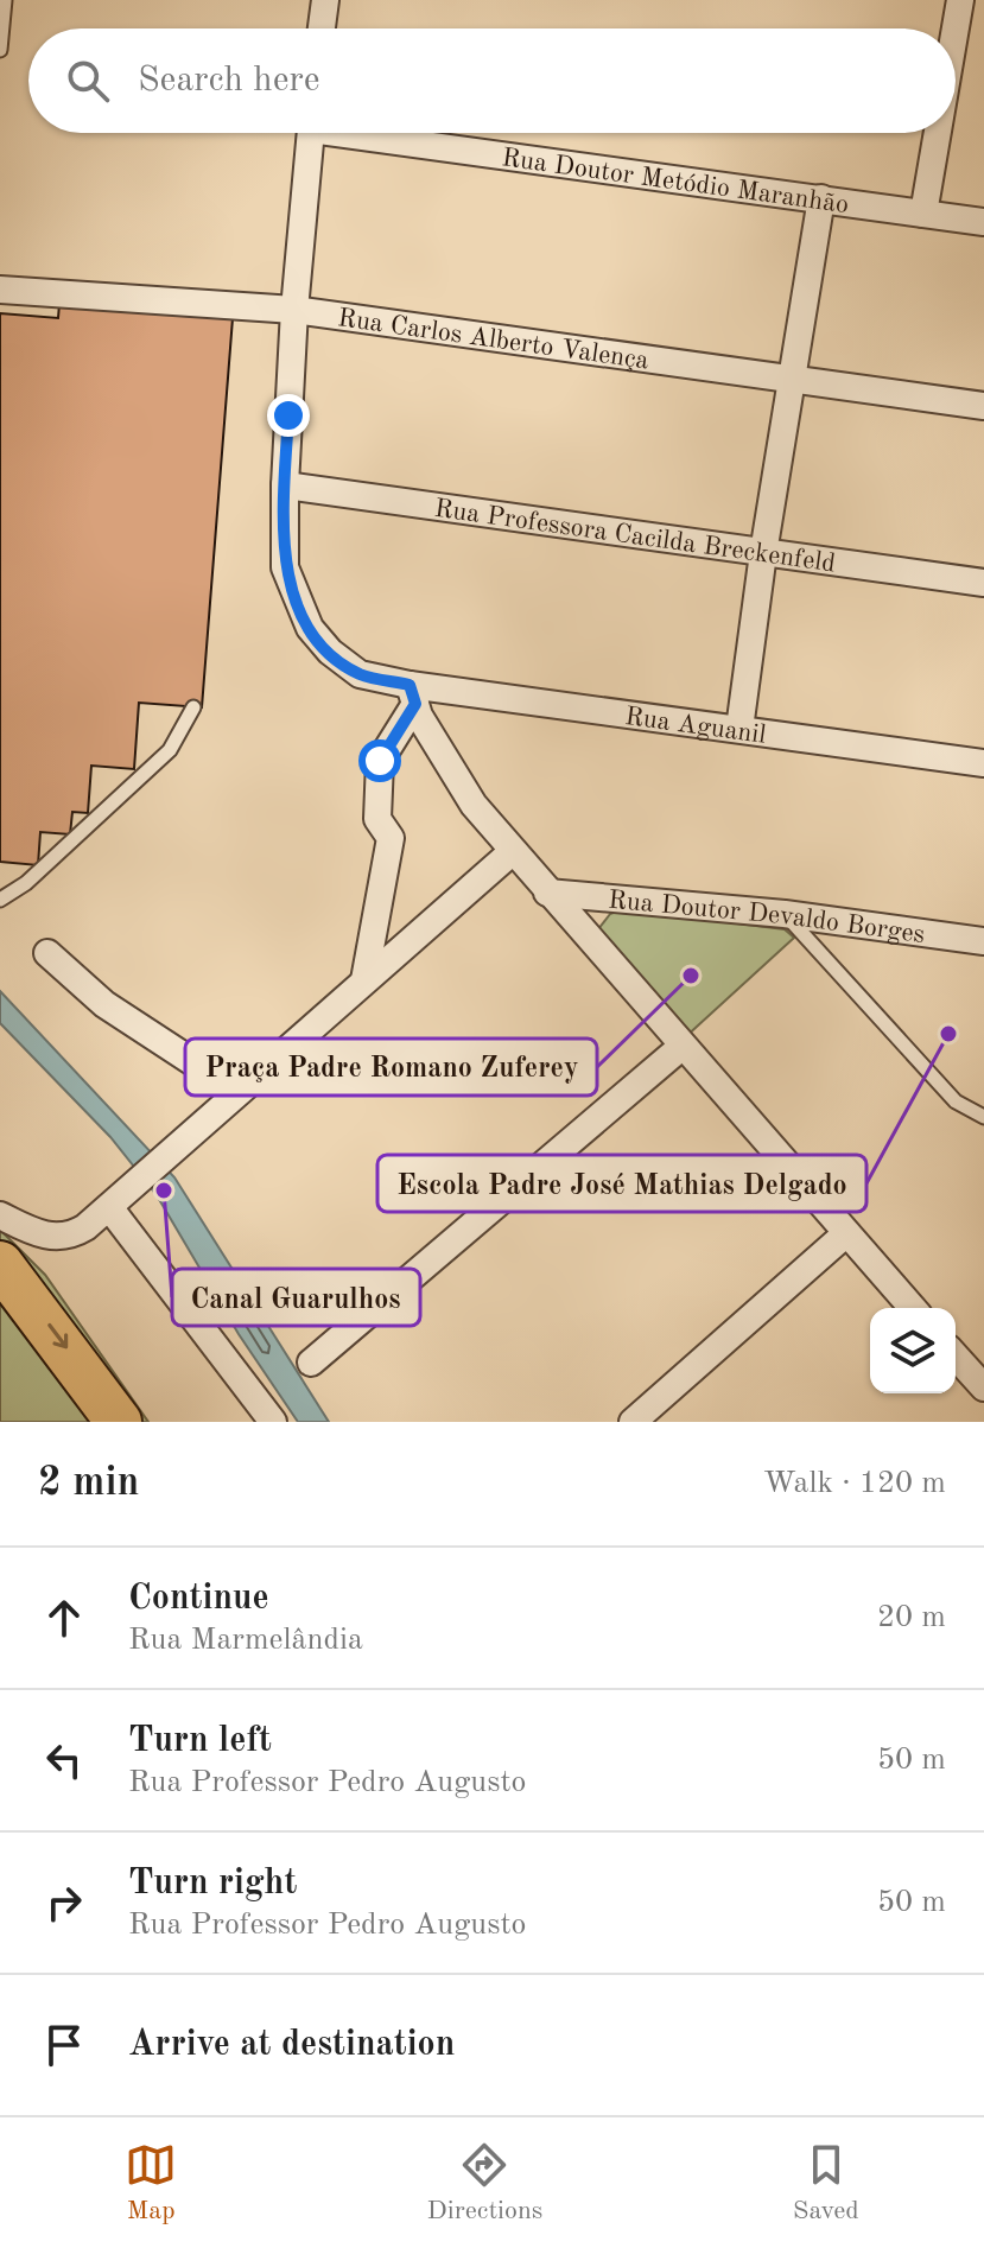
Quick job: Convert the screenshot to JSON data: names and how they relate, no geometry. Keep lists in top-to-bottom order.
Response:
{
  "streets": {
    "street": [
      "Rua Doutor Metódio Maranhão",
      "Rua Carlos Alberto Valença",
      "Rua Professora Cacilda Breckenfeld",
      "Rua Aguanil",
      "Rua Doutor Devaldo Borges"
    ]
  },
  "crossings": [
    ["Rua Carlos Alberto Valença", "Rua Aguanil"],
    ["Rua Professora Cacilda Breckenfeld", "Rua Aguanil"]
  ],
  "places": ["Praça Padre Romano Zuferey", "Escola Padre José Mathias Delgado", "Canal Guarulhos"],
  "page": {
    "search": "Search here",
    "heading": ["2 min", "Walk · 120 m"],
    "list": [
      ["Continue", "Rua Marmelândia", "20 m"],
      ["Turn left", "Rua Professor Pedro Augusto", "50 m"],
      ["Turn right", "Rua Professor Pedro Augusto", "50 m"],
      "Arrive at destination"
    ],
    "nav": ["Map", "Directions", "Saved"]
  }
}
